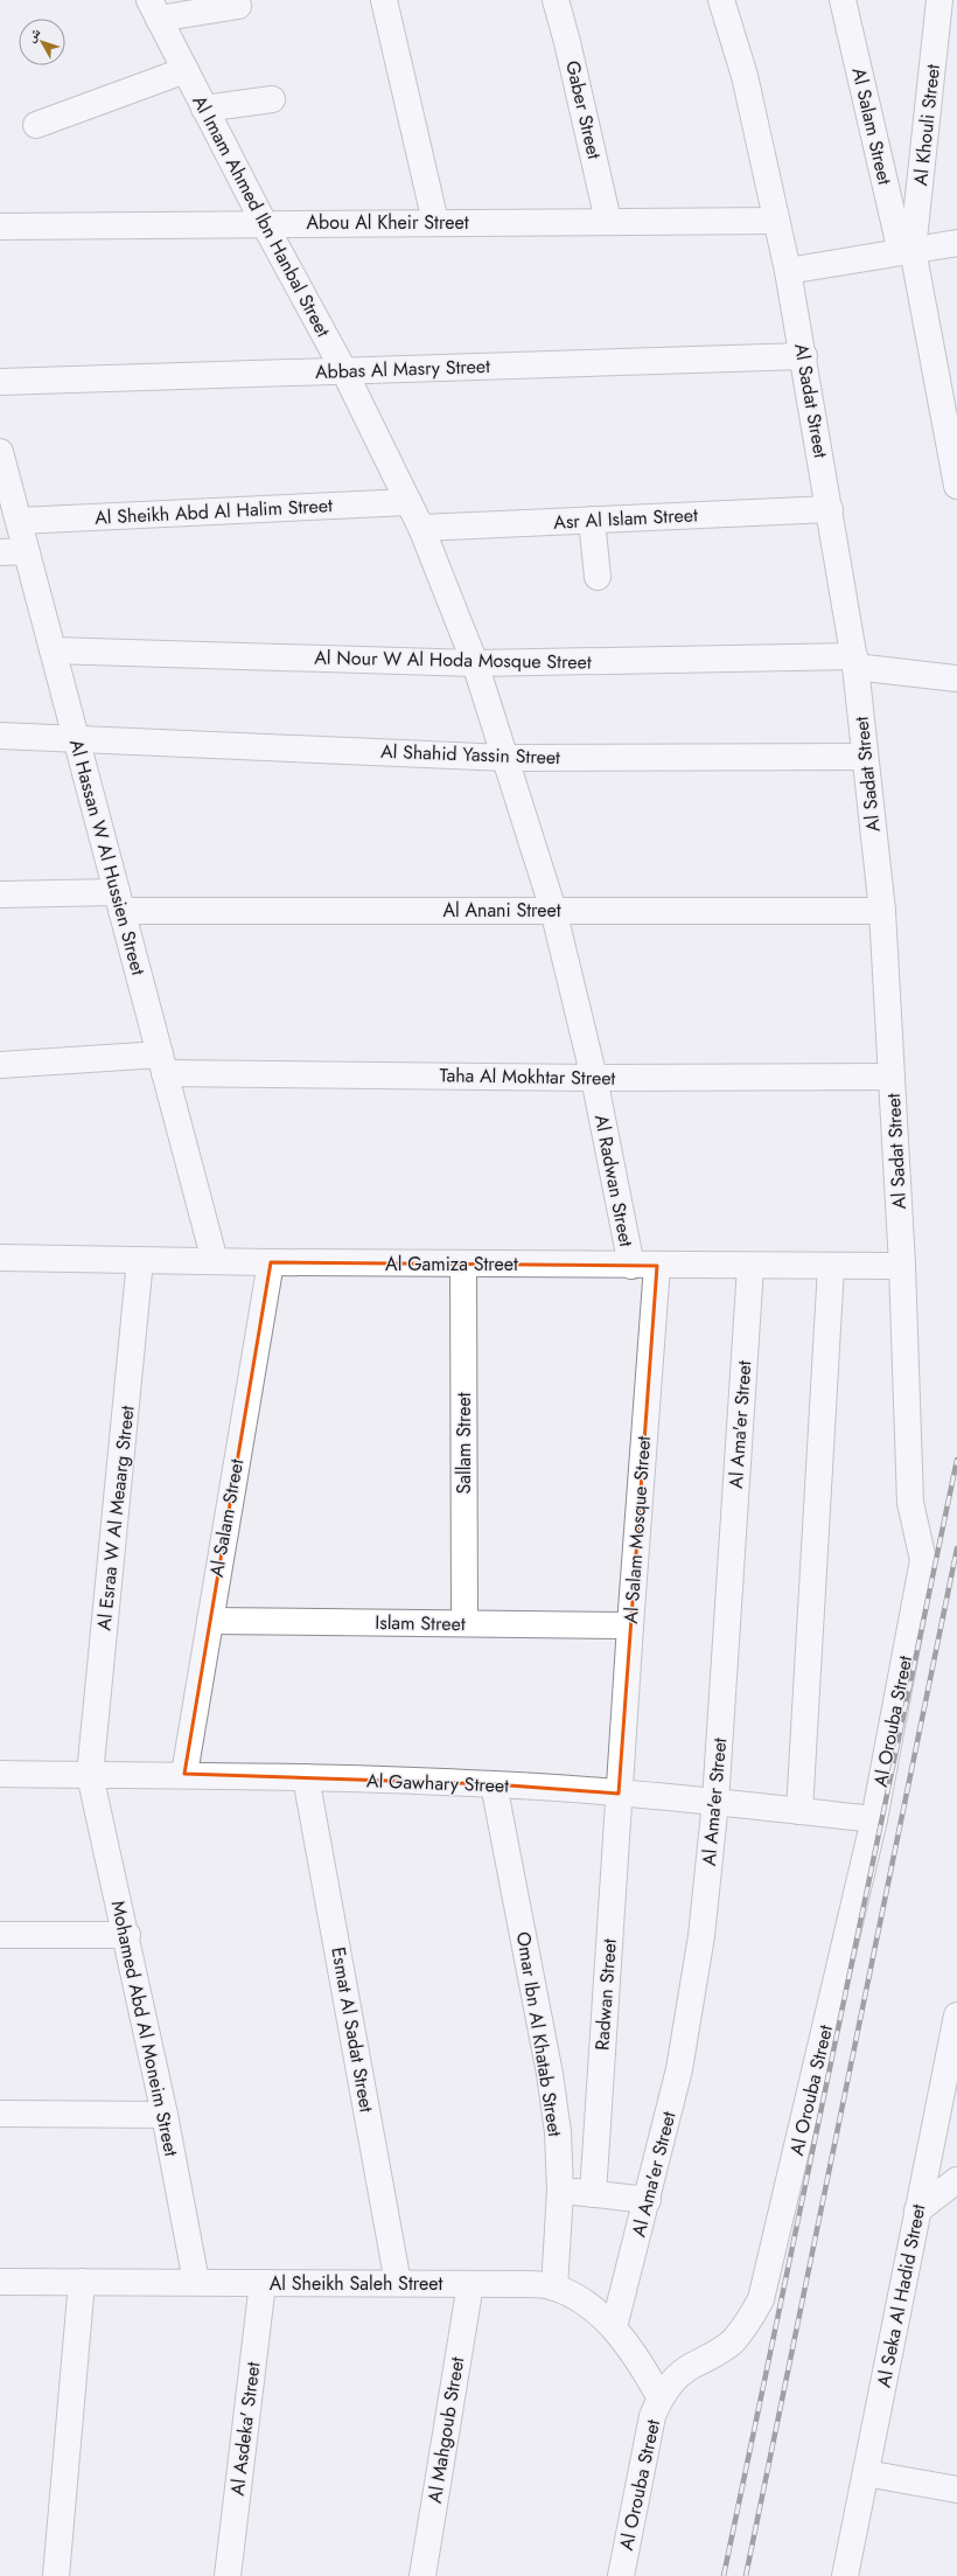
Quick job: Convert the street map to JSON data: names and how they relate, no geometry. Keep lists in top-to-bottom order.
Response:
{
  "streets": {
    "street": [
      "Gaber Street",
      "Al Khouli Street",
      "Al Salam Street",
      "Al Imam Ahmed Ibn Hanbal Street",
      "Abou Al Kheir Street",
      "Abbas Al Masry Street",
      "Al Sadat Street",
      "Al Sheikh Abd Al Halim Street",
      "Asr Al Islam Street",
      "Al Nour W Al Hoda Mosque Street",
      "Al Shahid Yassin Street",
      "Al Hassan W Al Hussien Street",
      "Al Anani Street",
      "Taha Al Mokhtar Street",
      "Al Radwan Street",
      "Al Gamiza Street",
      "Al Ama'er Street",
      "Sallam Street",
      "Al Esraa W Al Meaarg Street",
      "Al Salam Mosque Street",
      "Islam Street",
      "Al Orouba Street",
      "Al Gawhary Street",
      "Radwan Street",
      "Mohamed Abd Al Moneim Street",
      "Esmat Al Sadat Street",
      "Omar Ibn Al Khatab Street",
      "Al Sheikh Saleh Street",
      "Al Seka Al Hadid Street",
      "Al Asdeka' Street",
      "Al Mahgoub Street"
    ]
  },
  "crossings": [
    ["Gaber Street", "Abou Al Kheir Street"],
    ["Al Khouli Street", "Al Salam Street"],
    ["Al Salam Street", "Al Gamiza Street"],
    ["Al Salam Street", "Islam Street"],
    ["Al Salam Street", "Al Gawhary Street"],
    ["Al Imam Ahmed Ibn Hanbal Street", "Abou Al Kheir Street"],
    ["Al Imam Ahmed Ibn Hanbal Street", "Abbas Al Masry Street"],
    ["Al Imam Ahmed Ibn Hanbal Street", "Al Sheikh Abd Al Halim Street"],
    ["Al Imam Ahmed Ibn Hanbal Street", "Asr Al Islam Street"],
    ["Al Imam Ahmed Ibn Hanbal Street", "Al Nour W Al Hoda Mosque Street"],
    ["Al Imam Ahmed Ibn Hanbal Street", "Al Radwan Street"],
    ["Abou Al Kheir Street", "Al Sadat Street"],
    ["Abbas Al Masry Street", "Al Sadat Street"],
    ["Al Sadat Street", "Asr Al Islam Street"],
    ["Al Sadat Street", "Al Nour W Al Hoda Mosque Street"],
    ["Al Sadat Street", "Al Shahid Yassin Street"],
    ["Al Sadat Street", "Al Anani Street"],
    ["Al Sadat Street", "Taha Al Mokhtar Street"],
    ["Al Sadat Street", "Al Gamiza Street"],
    ["Al Sadat Street", "Al Orouba Street"],
    ["Al Sheikh Abd Al Halim Street", "Al Hassan W Al Hussien Street"],
    ["Al Nour W Al Hoda Mosque Street", "Al Hassan W Al Hussien Street"],
    ["Al Nour W Al Hoda Mosque Street", "Al Radwan Street"],
    ["Al Shahid Yassin Street", "Al Hassan W Al Hussien Street"],
    ["Al Shahid Yassin Street", "Al Radwan Street"],
    ["Al Hassan W Al Hussien Street", "Al Anani Street"],
    ["Al Hassan W Al Hussien Street", "Taha Al Mokhtar Street"],
    ["Al Hassan W Al Hussien Street", "Al Gamiza Street"],
    ["Al Anani Street", "Al Radwan Street"],
    ["Taha Al Mokhtar Street", "Al Radwan Street"],
    ["Al Radwan Street", "Al Gamiza Street"],
    ["Al Gamiza Street", "Al Ama'er Street"],
    ["Al Gamiza Street", "Sallam Street"],
    ["Al Gamiza Street", "Al Esraa W Al Meaarg Street"],
    ["Al Gamiza Street", "Al Salam Mosque Street"],
    ["Al Ama'er Street", "Al Gawhary Street"],
    ["Al Ama'er Street", "Al Sheikh Saleh Street"],
    ["Sallam Street", "Islam Street"],
    ["Al Esraa W Al Meaarg Street", "Al Gawhary Street"],
    ["Al Esraa W Al Meaarg Street", "Mohamed Abd Al Moneim Street"],
    ["Al Salam Mosque Street", "Islam Street"],
    ["Al Salam Mosque Street", "Al Gawhary Street"],
    ["Al Salam Mosque Street", "Radwan Street"],
    ["Al Orouba Street", "Al Gawhary Street"],
    ["Al Orouba Street", "Al Sheikh Saleh Street"],
    ["Al Gawhary Street", "Radwan Street"],
    ["Al Gawhary Street", "Mohamed Abd Al Moneim Street"],
    ["Al Gawhary Street", "Esmat Al Sadat Street"],
    ["Al Gawhary Street", "Omar Ibn Al Khatab Street"],
    ["Mohamed Abd Al Moneim Street", "Al Sheikh Saleh Street"],
    ["Esmat Al Sadat Street", "Al Sheikh Saleh Street"],
    ["Omar Ibn Al Khatab Street", "Al Sheikh Saleh Street"],
    ["Al Sheikh Saleh Street", "Al Asdeka' Street"],
    ["Al Sheikh Saleh Street", "Al Mahgoub Street"]
  ],
  "north": "top left"
}
